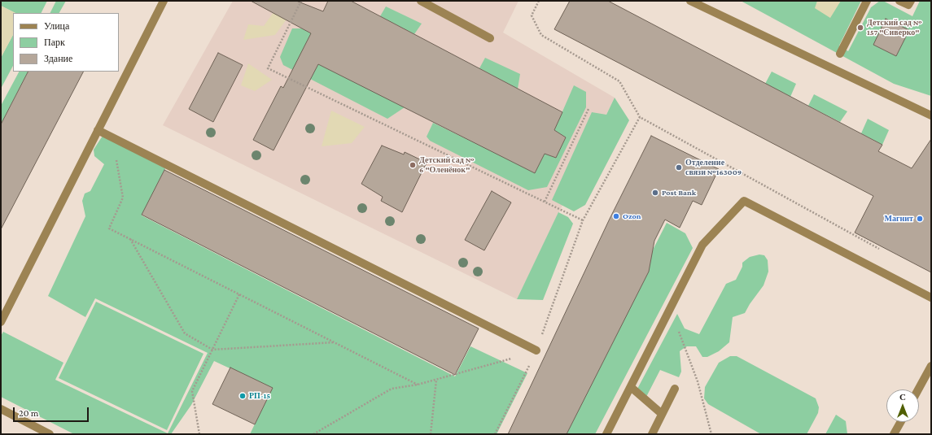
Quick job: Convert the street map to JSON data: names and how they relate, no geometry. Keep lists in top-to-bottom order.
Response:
{
  "places": [
    "Детский сад № 157 \"Сиверко\"",
    "Детский сад № 6 \"Оленёнок\"",
    "Отделение связи №163009",
    "Post Bank",
    "Ozon",
    "Магнит",
    "РП-15"
  ],
  "legend": ["Улица", "Парк", "Здание"],
  "scale_bar": "20 m",
  "north": "top"
}
